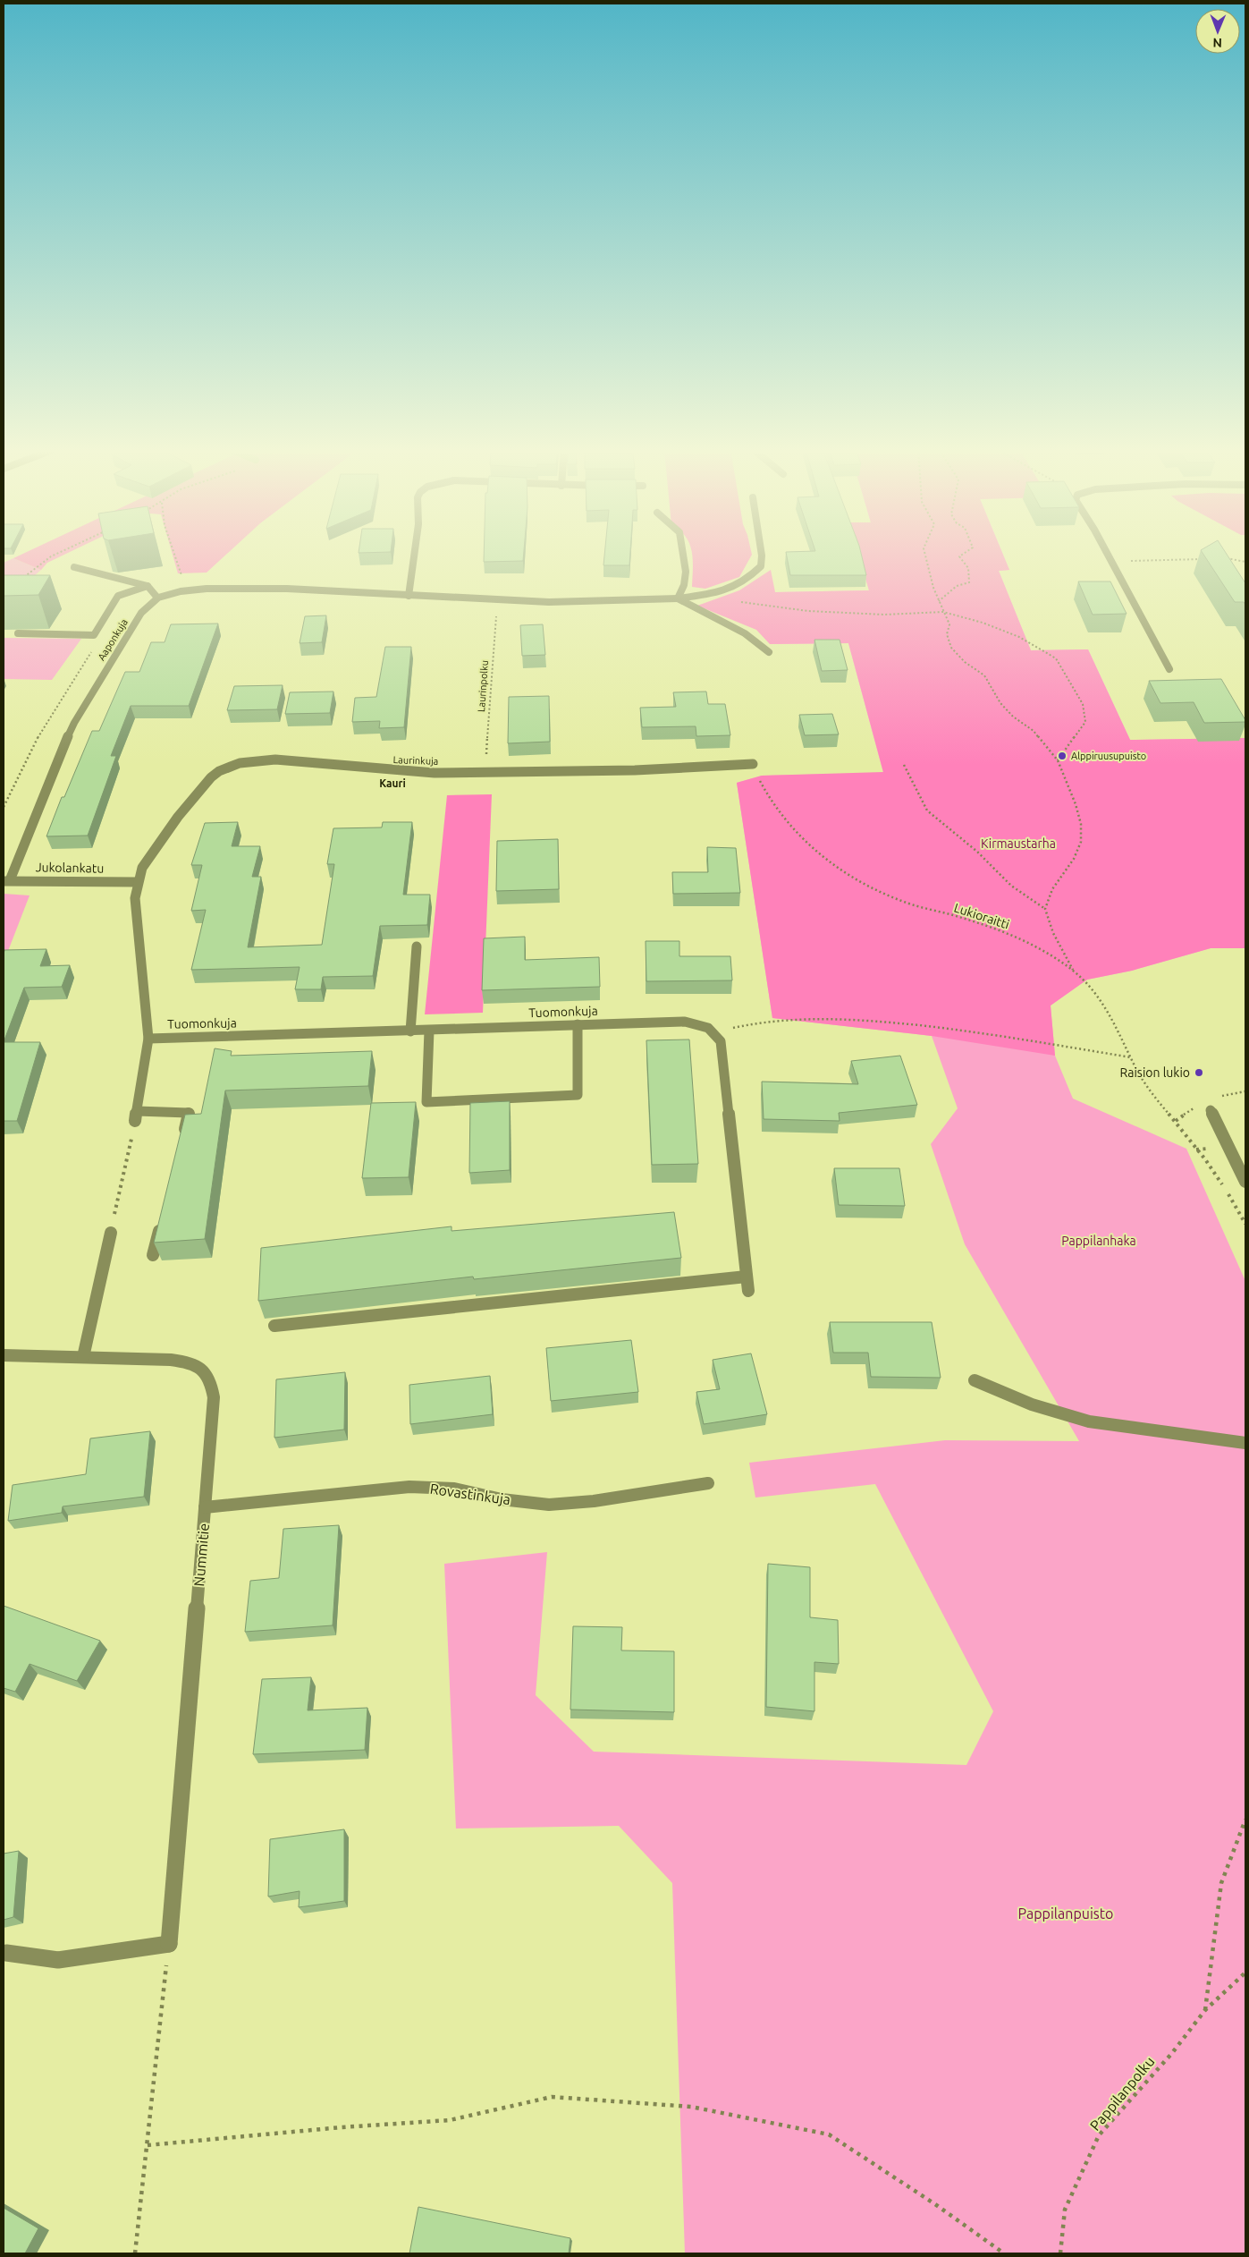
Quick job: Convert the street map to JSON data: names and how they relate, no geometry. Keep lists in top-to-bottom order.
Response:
{
  "streets": {
    "street": [
      "Aaponkuja",
      "Laurinkuja",
      "Jukolankatu",
      "Tuomonkuja",
      "Rovastinkuja",
      "Nummitie"
    ],
    "path": ["Laurinpolku", "Lukioraitti", "Pappilanpolku"]
  },
  "crossings": [
    ["Aaponkuja", "Laurinpolku"],
    ["Aaponkuja", "Jukolankatu"],
    ["Laurinpolku", "Laurinkuja"],
    ["Laurinkuja", "Jukolankatu"],
    ["Laurinkuja", "Lukioraitti"],
    ["Rovastinkuja", "Nummitie"]
  ],
  "districts": ["Kauri"],
  "parks": ["Kirmaustarha", "Pappilanhaka", "Pappilanpuisto"],
  "places": ["Alppiruusupuisto", "Raision lukio"],
  "north": "bottom"
}
